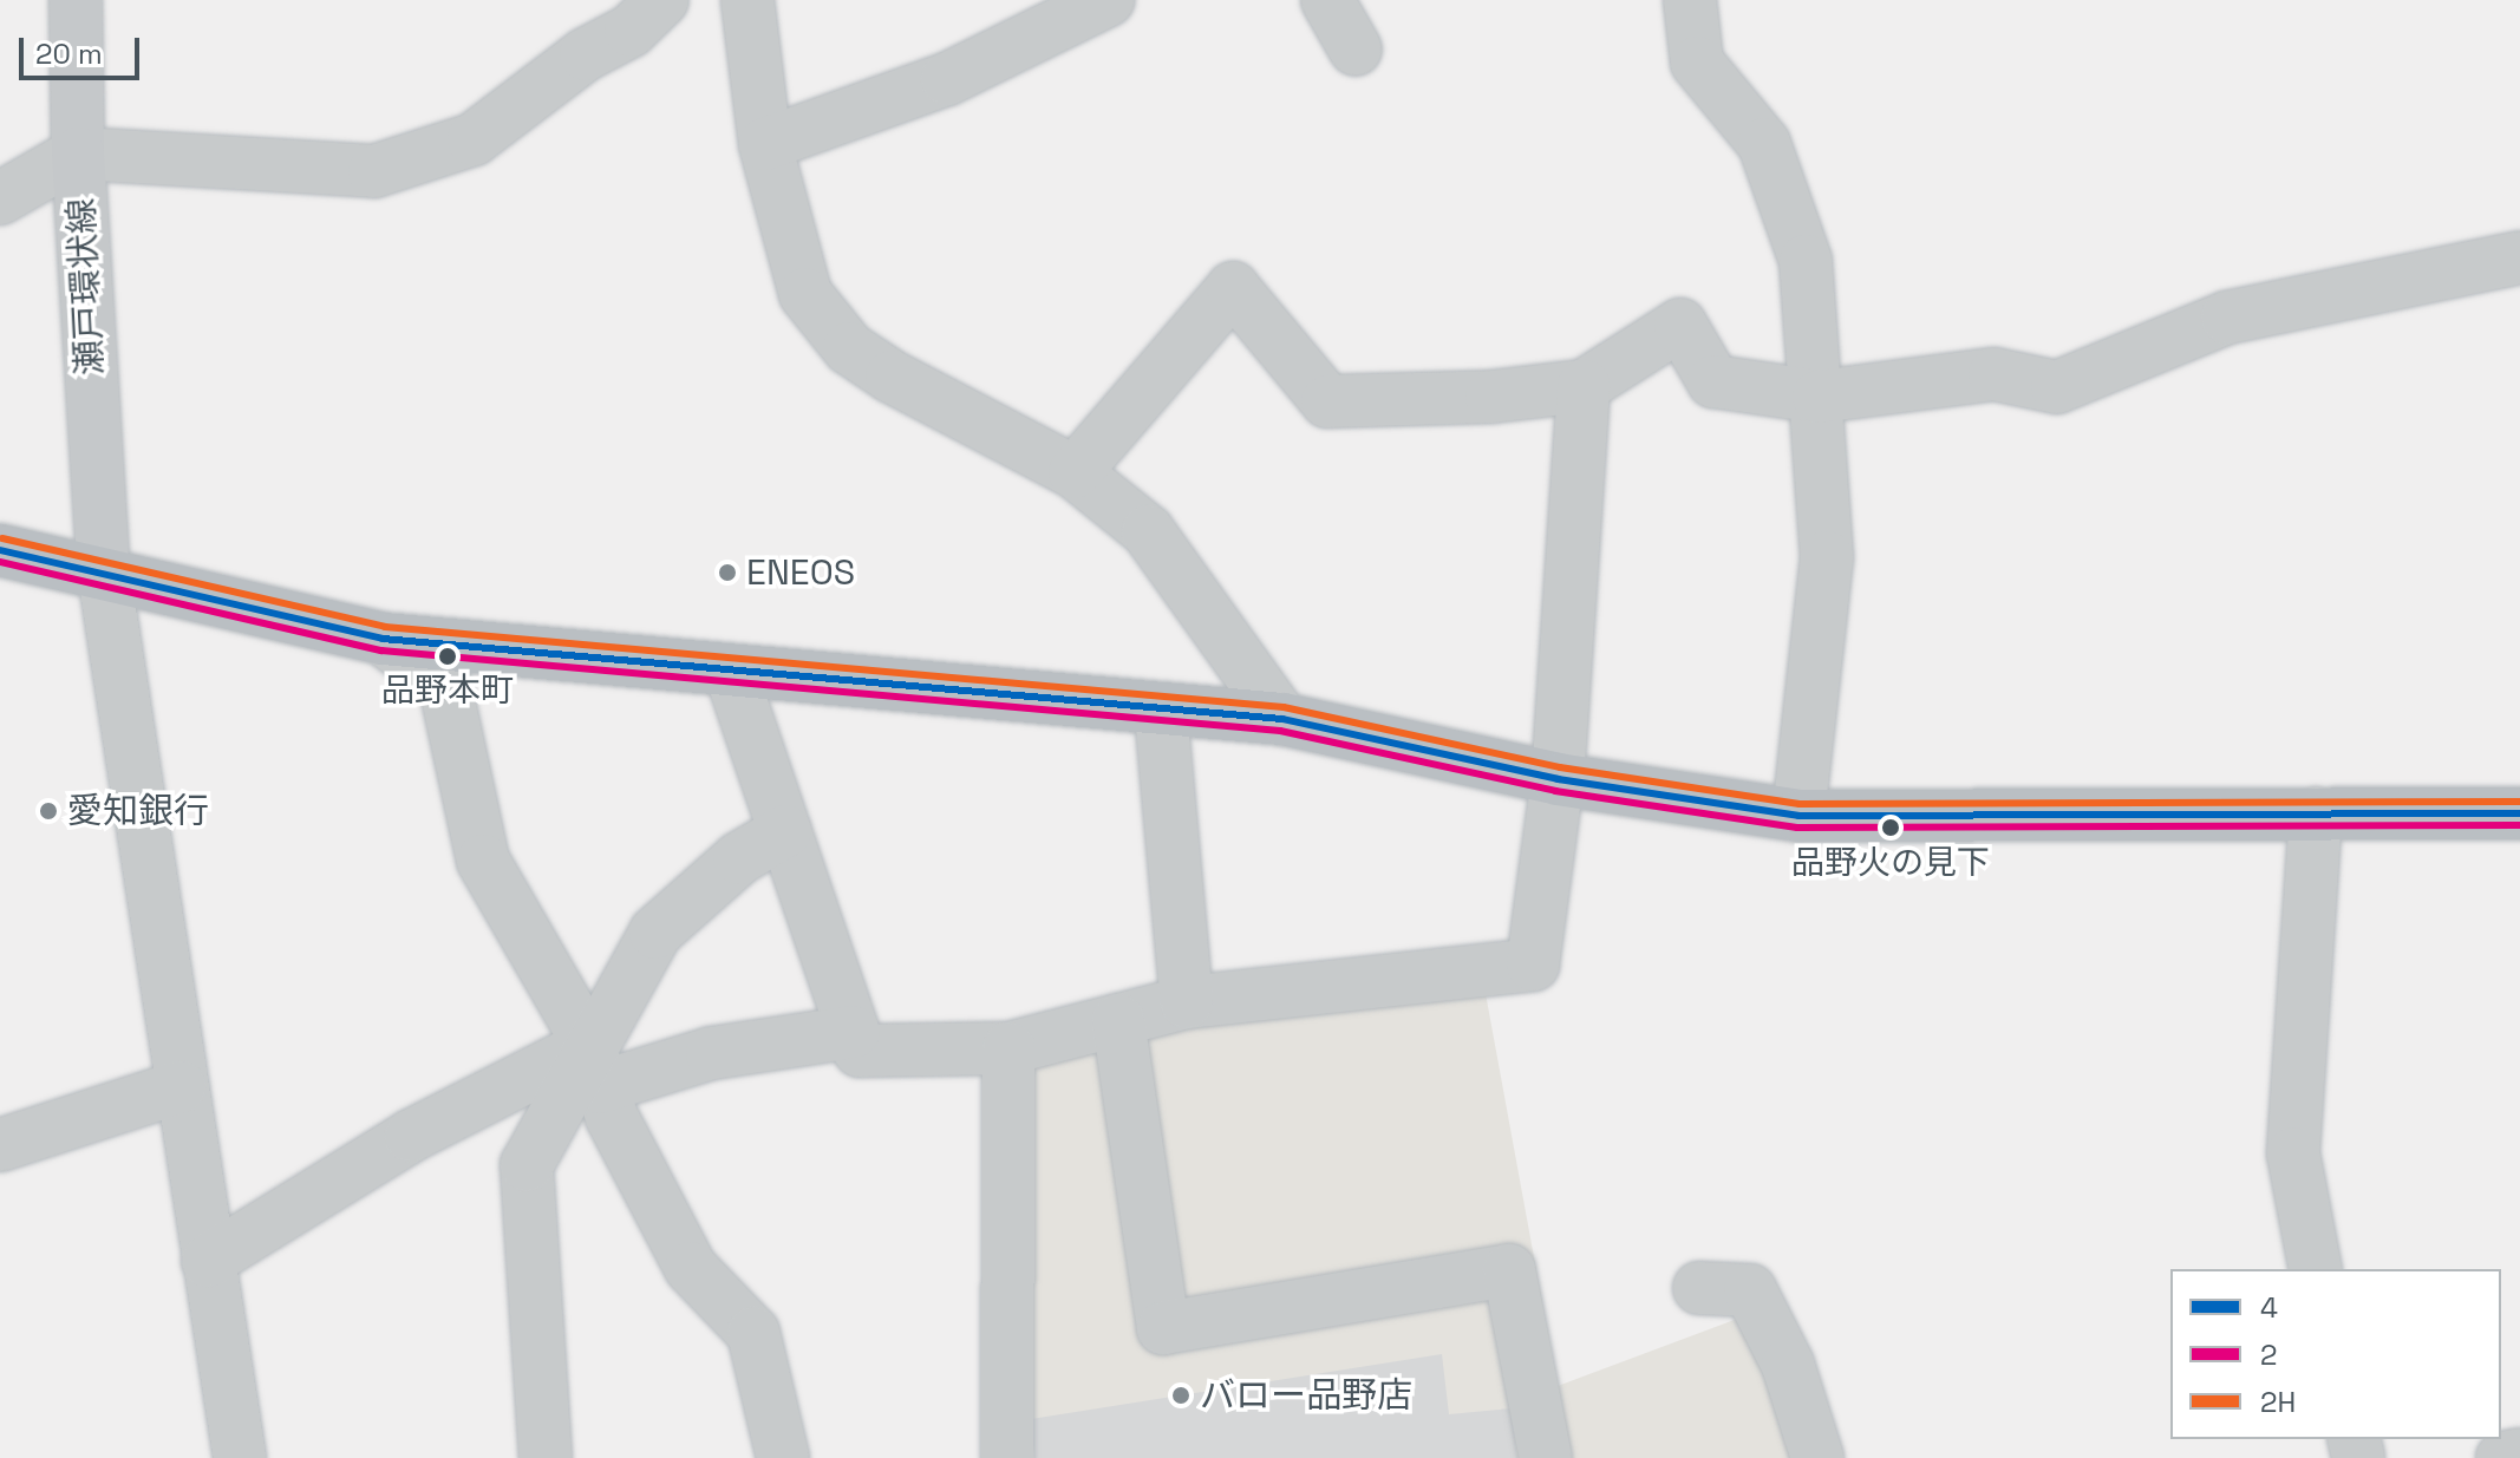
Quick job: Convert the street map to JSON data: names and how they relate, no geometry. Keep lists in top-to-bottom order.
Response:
{
  "streets": {
    "main road": ["瀬戸環状線"]
  },
  "places": [
    "ENEOS",
    "品野本町",
    "愛知銀行",
    "品野火の見下",
    "バロー品野店"
  ],
  "lines": ["transit line 2H", "transit line 4", "transit line 2"],
  "legend": ["4", "2", "2H"],
  "scale_bar": "20 m"
}
